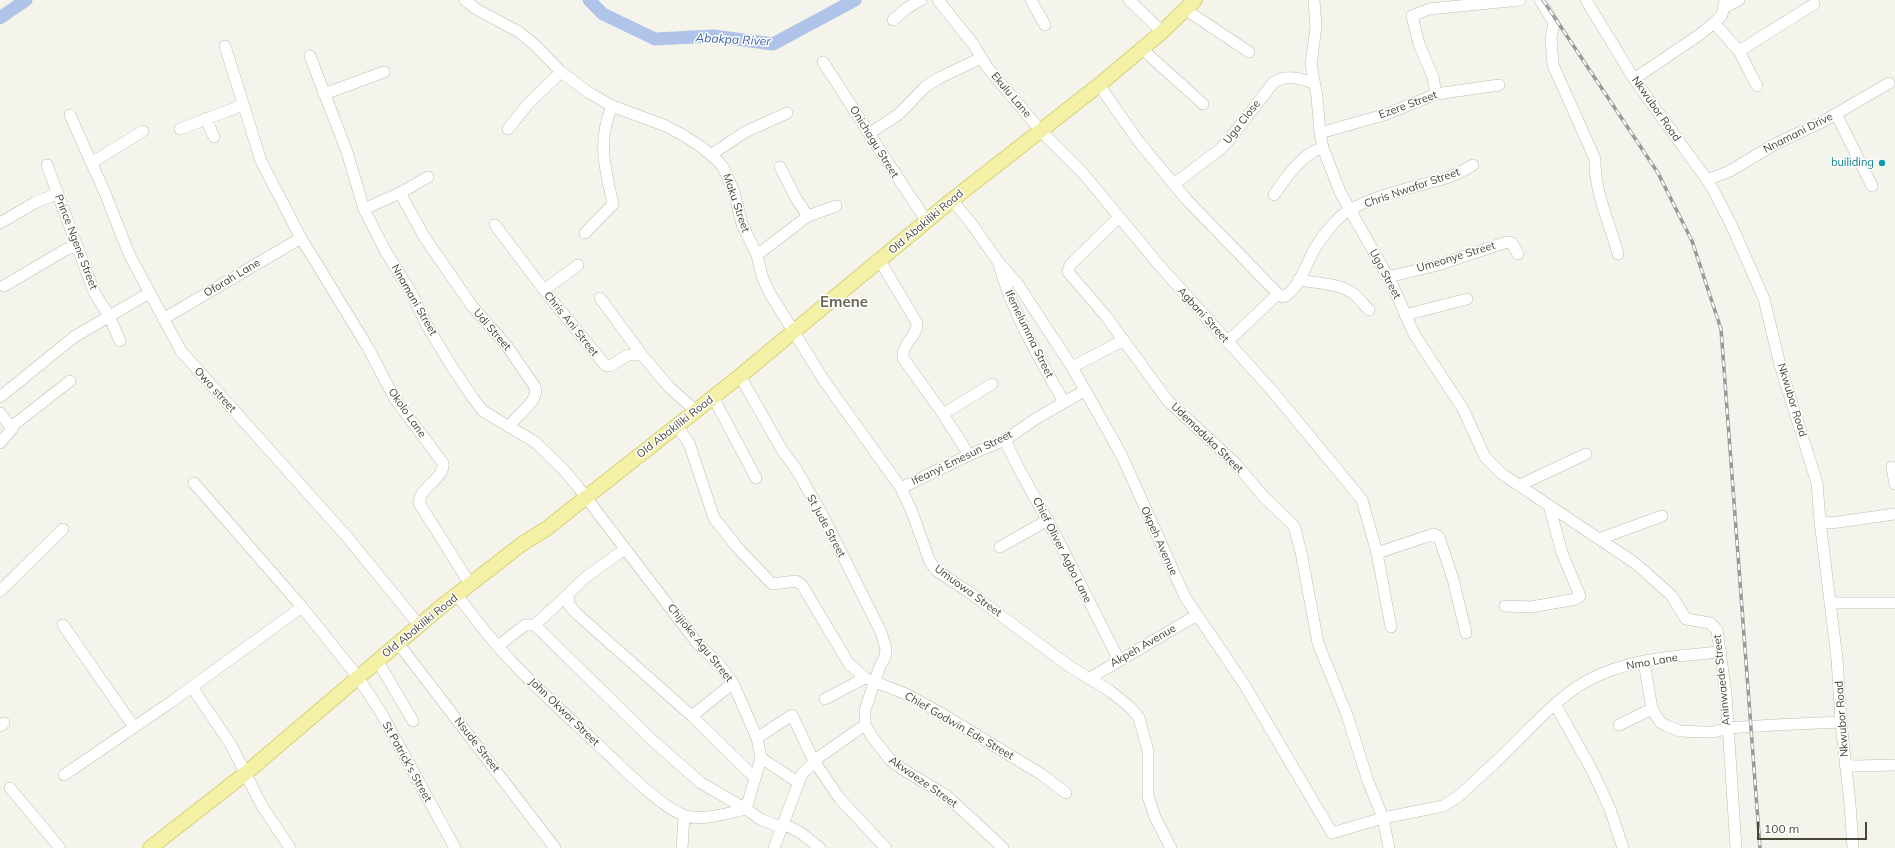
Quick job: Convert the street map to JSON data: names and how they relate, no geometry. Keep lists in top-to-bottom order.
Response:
{
  "streets": {
    "main road": ["Old Abakiliki Road"],
    "street": [
      "Ekulu Lane",
      "Ezere Street",
      "Nkwubor Road",
      "Uga Close",
      "Nnamani Drive",
      "Onichagu Street",
      "Chris Nwafor Street",
      "Maku Street",
      "Prince Ngene Street",
      "Umeonye Street",
      "Uga Street",
      "Oforah Lane",
      "Nnamani Street",
      "Agbani Street",
      "Chris Ani Street",
      "Udi Street",
      "Ifemelumma Street",
      "Owa street",
      "Okolo Lane",
      "Udemaduka Street",
      "Ifeanyi Emesun Street",
      "St Jude Street",
      "Okpeh Avenue",
      "Chief Oliver Agbo Lane",
      "Umuowa Street",
      "Chijioke Agu Street",
      "Akpeh Avenue",
      "Nmo Lane",
      "Aninwaede Street",
      "John Okwor Street",
      "Chief Godwin Ede Street",
      "Nsude Street",
      "St Patrick's Street",
      "Akwaeze Street"
    ]
  },
  "crossings": [
    ["Ekulu Lane", "Old Abakiliki Road"],
    ["Ekulu Lane", "Agbani Street"],
    ["Ezere Street", "Uga Street"],
    ["Nkwubor Road", "Nnamani Drive"],
    ["Uga Close", "Uga Street"],
    ["Onichagu Street", "Old Abakiliki Road"],
    ["Chris Nwafor Street", "Uga Street"],
    ["Maku Street", "Old Abakiliki Road"],
    ["Maku Street", "Umuowa Street"],
    ["Old Abakiliki Road", "Nnamani Street"],
    ["Old Abakiliki Road", "Agbani Street"],
    ["Old Abakiliki Road", "Owa street"],
    ["Old Abakiliki Road", "Okolo Lane"],
    ["Old Abakiliki Road", "St Jude Street"],
    ["Old Abakiliki Road", "Umuowa Street"],
    ["Old Abakiliki Road", "Chijioke Agu Street"],
    ["Old Abakiliki Road", "John Okwor Street"],
    ["Old Abakiliki Road", "Chief Godwin Ede Street"],
    ["Old Abakiliki Road", "Nsude Street"],
    ["Old Abakiliki Road", "St Patrick's Street"],
    ["Umeonye Street", "Uga Street"],
    ["Uga Street", "Aninwaede Street"],
    ["Oforah Lane", "Owa street"],
    ["Oforah Lane", "Okolo Lane"],
    ["Nnamani Street", "Udi Street"],
    ["Nnamani Street", "Chijioke Agu Street"],
    ["Agbani Street", "Udemaduka Street"],
    ["Ifemelumma Street", "Ifeanyi Emesun Street"],
    ["Udemaduka Street", "Okpeh Avenue"],
    ["Udemaduka Street", "Nmo Lane"],
    ["Ifeanyi Emesun Street", "Okpeh Avenue"],
    ["Ifeanyi Emesun Street", "Chief Oliver Agbo Lane"],
    ["Ifeanyi Emesun Street", "Umuowa Street"],
    ["St Jude Street", "Chief Godwin Ede Street"],
    ["Okpeh Avenue", "Akpeh Avenue"],
    ["Okpeh Avenue", "Nmo Lane"],
    ["Chief Oliver Agbo Lane", "Akpeh Avenue"],
    ["Umuowa Street", "Akpeh Avenue"],
    ["Chijioke Agu Street", "John Okwor Street"],
    ["Nmo Lane", "Aninwaede Street"]
  ],
  "districts": ["Emene"],
  "water": ["Abakpa River"],
  "places": ["builiding"],
  "scale_bar": "100 m"
}
